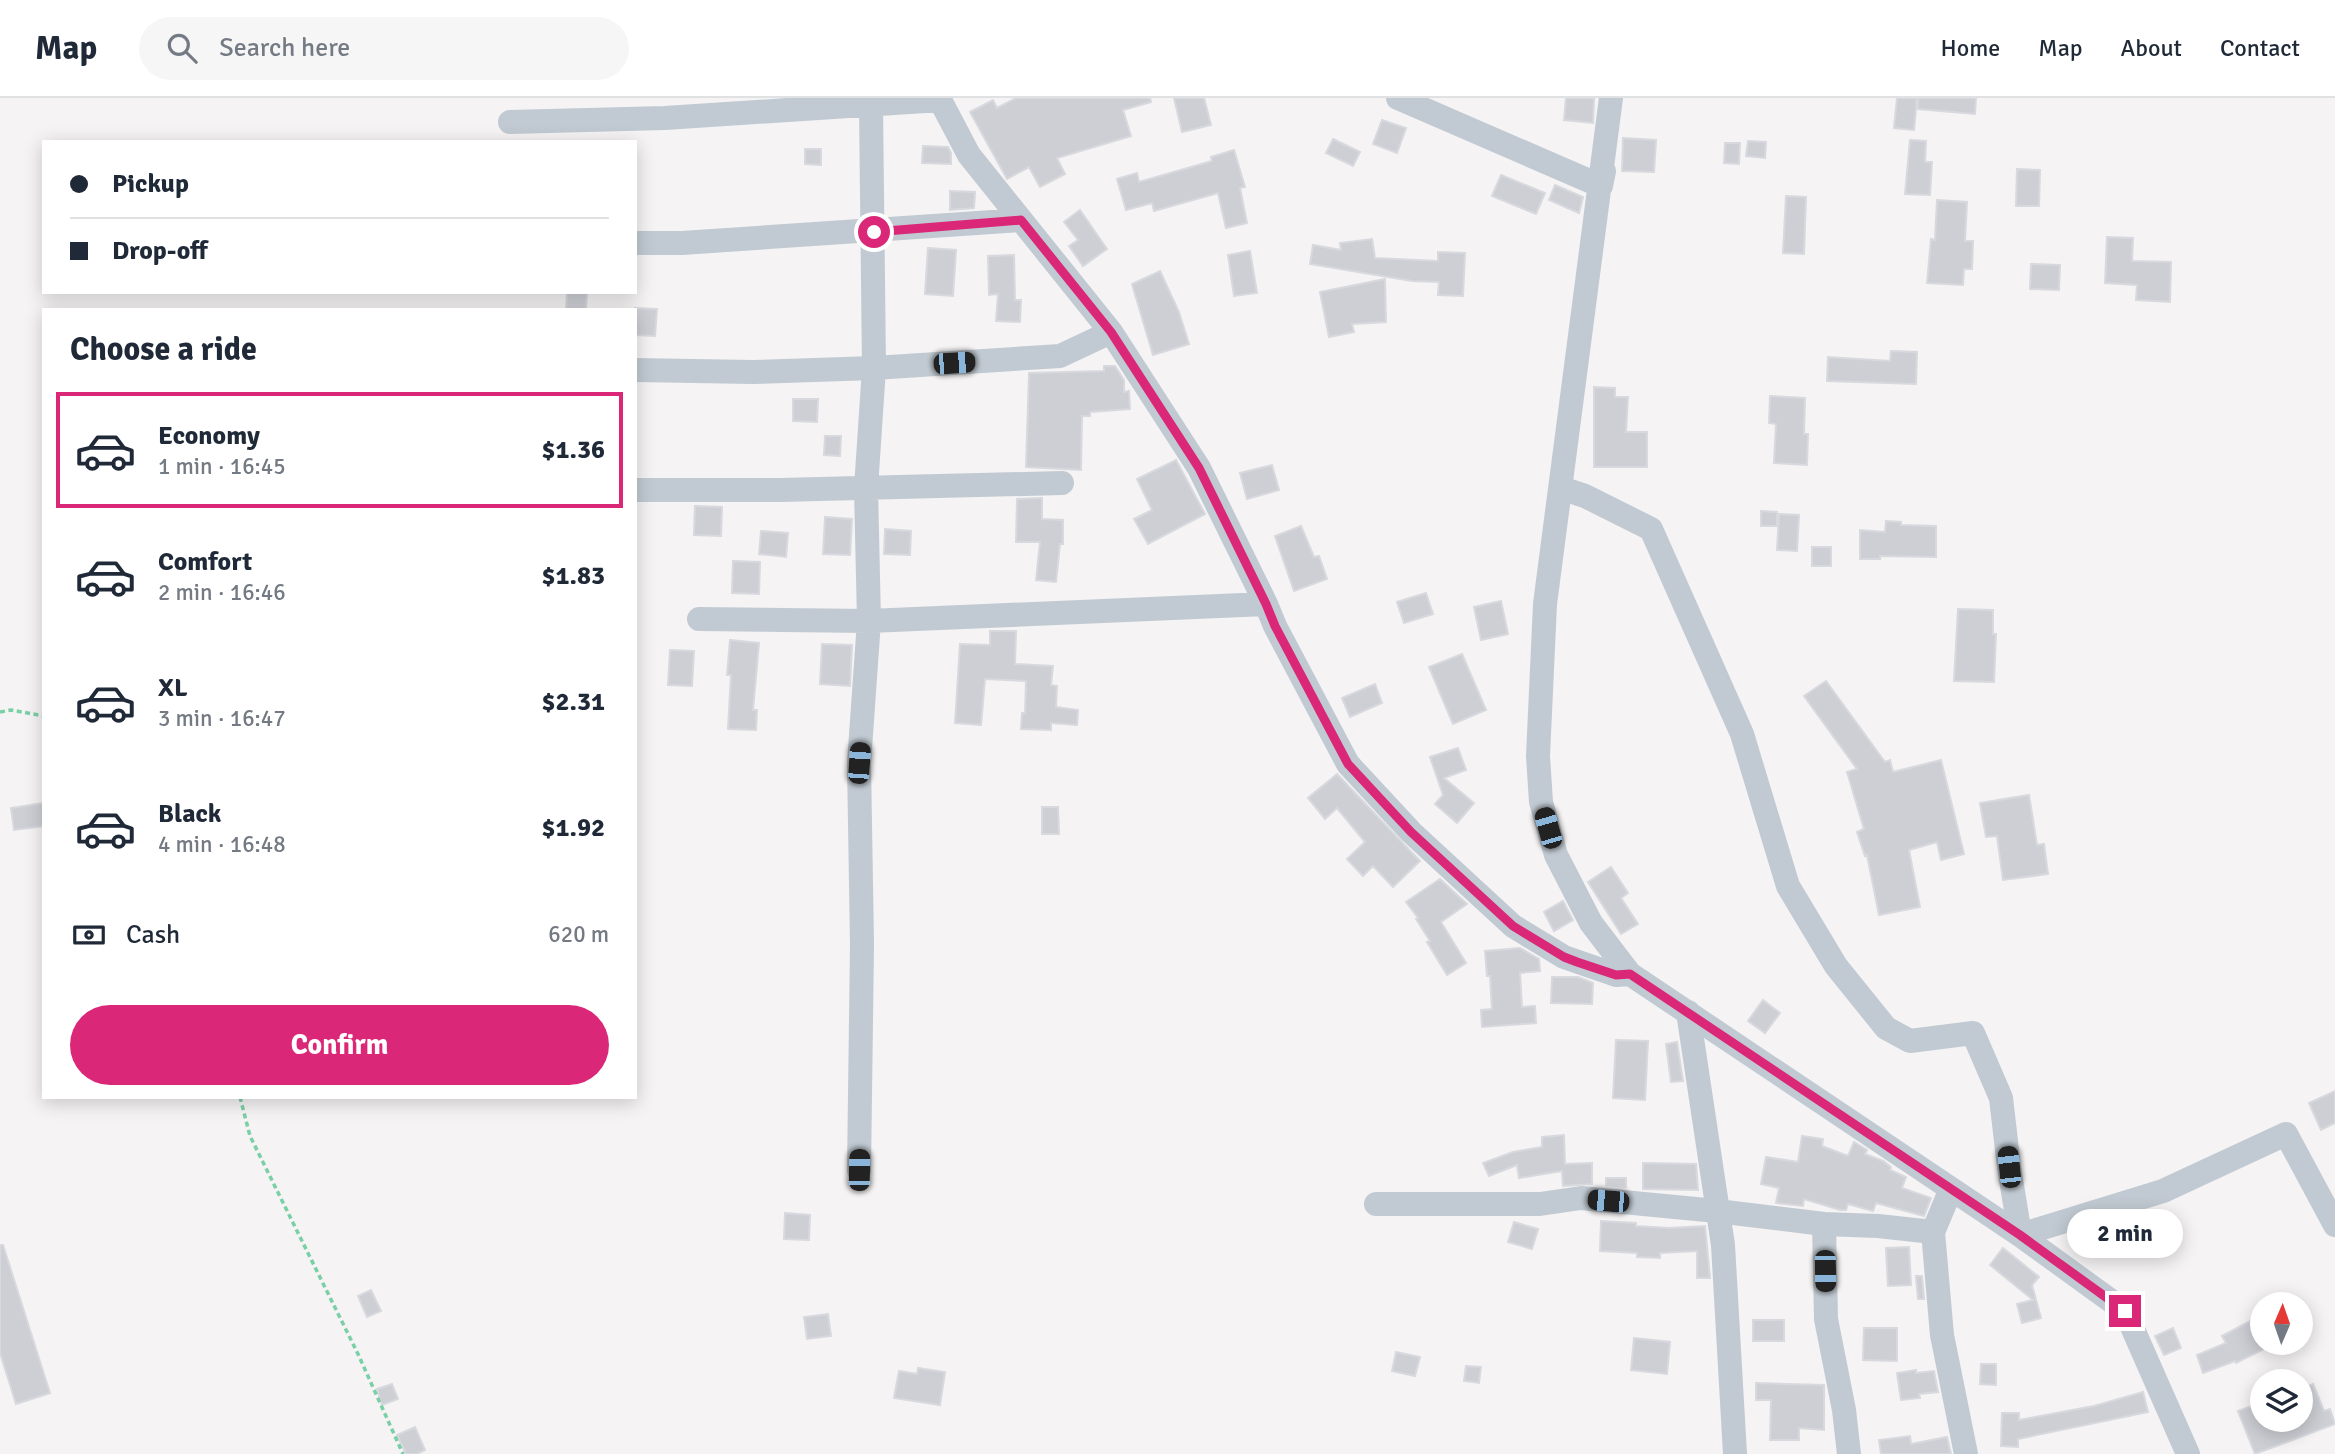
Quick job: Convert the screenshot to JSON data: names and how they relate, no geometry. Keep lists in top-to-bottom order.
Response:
{
  "north": "top",
  "page": {
    "header": "Map",
    "search": "Search here",
    "nav": [
      "Home",
      "Map",
      "About",
      "Contact"
    ],
    "banner": ["Pickup", "Drop-off"],
    "heading": "Choose a ride",
    "list": [
      {
        "name": "Economy",
        "note": "1 min · 16:45",
        "value": "$1.36"
      },
      {
        "name": "Comfort",
        "note": "2 min · 16:46",
        "value": "$1.83"
      },
      {
        "name": "XL",
        "note": "3 min · 16:47",
        "value": "$2.31"
      },
      {
        "name": "Black",
        "note": "4 min · 16:48",
        "value": "$1.92"
      }
    ],
    "pay": ["Cash", "620 m"],
    "buttons": "Confirm",
    "bubble": "2 min"
  }
}
